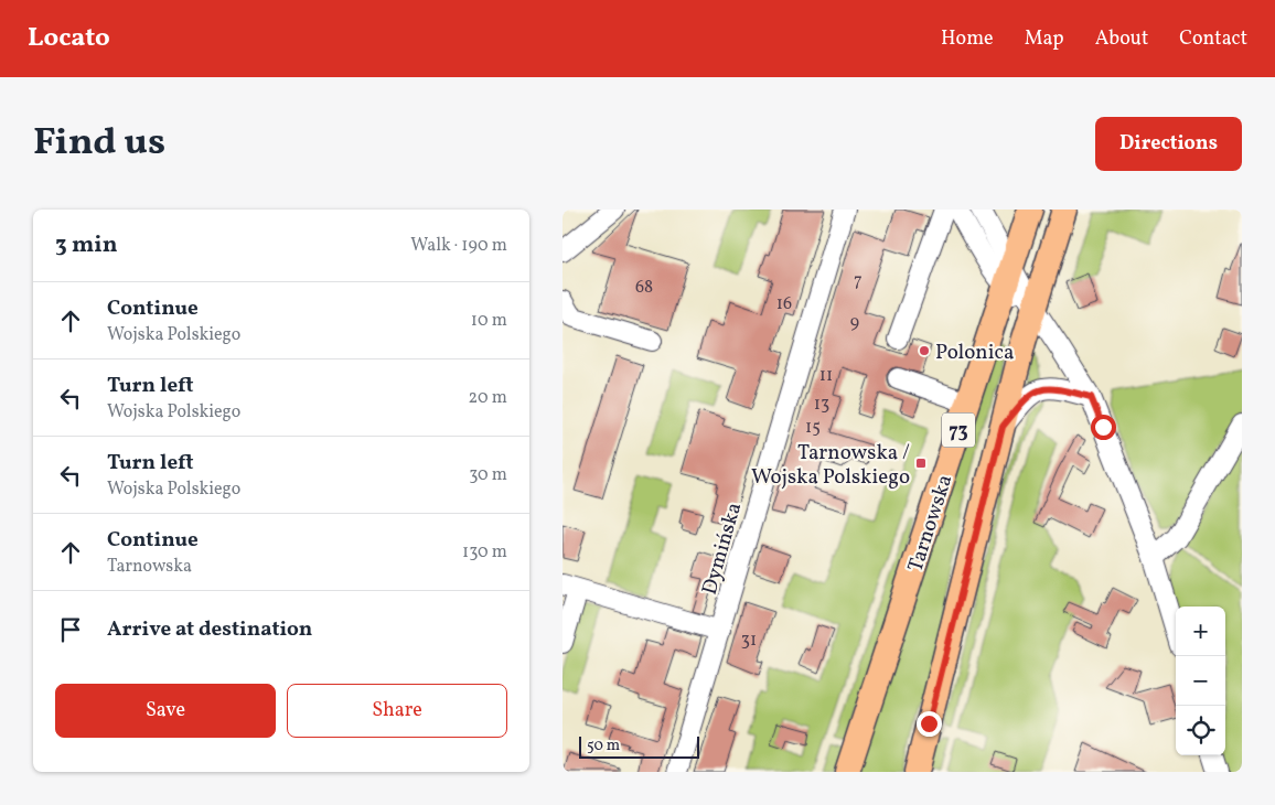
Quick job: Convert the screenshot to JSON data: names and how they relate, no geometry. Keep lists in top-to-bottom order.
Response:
{
  "streets": {
    "main road": ["73", "Tarnowska"],
    "street": ["Dymińska"]
  },
  "places": {
    "other": ["Polonica"],
    "transit": ["Tarnowska / Wojska Polskiego"]
  },
  "house_numbers": [
    "7",
    "68",
    "16",
    "9",
    "11",
    "13",
    "15",
    "31"
  ],
  "scale_bar": "50 m",
  "page": {
    "header": "Locato",
    "nav": [
      "Home",
      "Map",
      "About",
      "Contact"
    ],
    "title": "Find us",
    "buttons": [
      "Directions",
      ["Save", "Share"]
    ],
    "heading": ["3 min", "Walk · 190 m"],
    "list": [
      ["Continue", "Wojska Polskiego", "10 m"],
      ["Turn left", "Wojska Polskiego", "20 m"],
      ["Turn left", "Wojska Polskiego", "30 m"],
      ["Continue", "Tarnowska", "130 m"],
      "Arrive at destination"
    ],
    "map_buttons": ["+", "−"],
    "scale": "50 m"
  }
}
